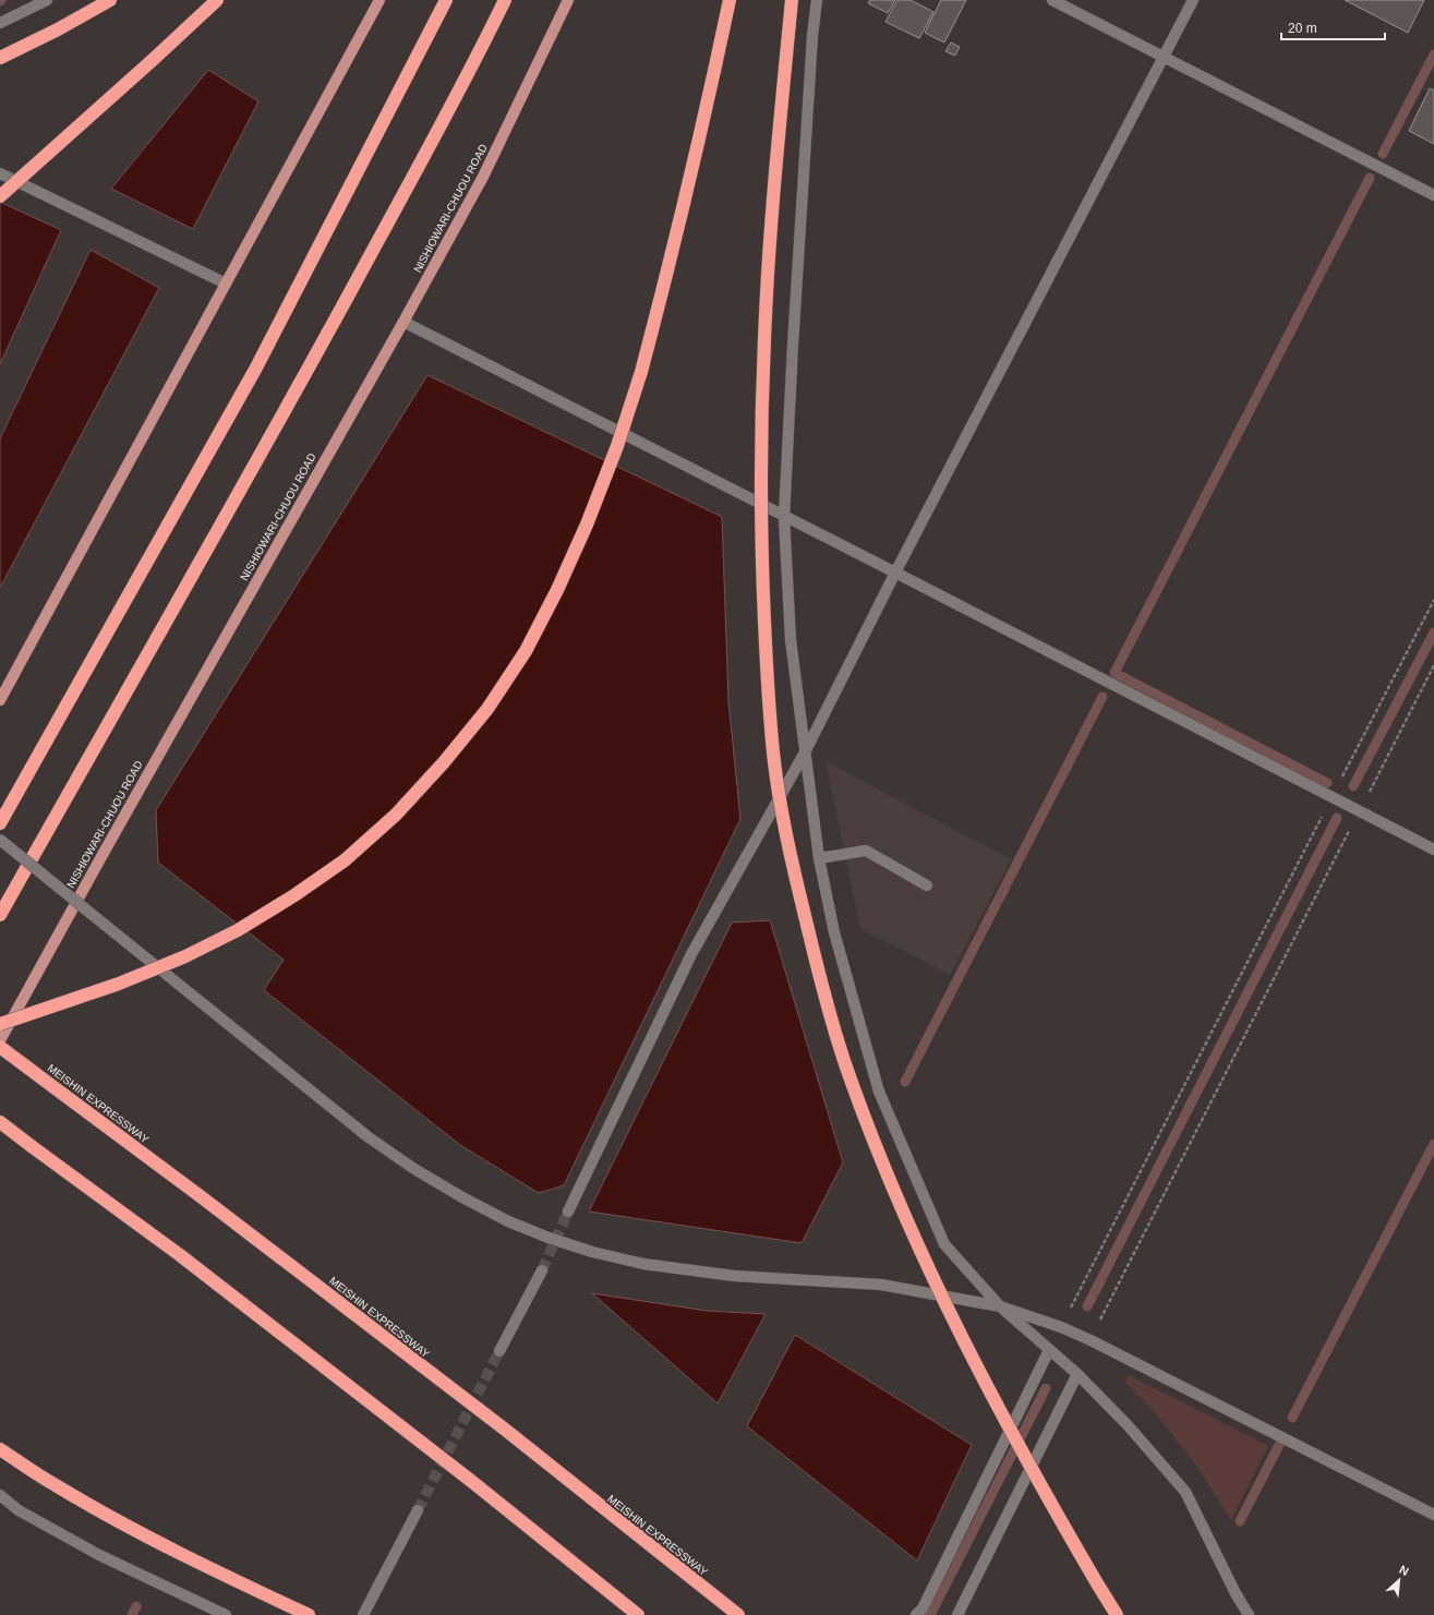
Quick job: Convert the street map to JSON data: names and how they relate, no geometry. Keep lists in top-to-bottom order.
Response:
{
  "streets": {
    "highway": ["MEISHIN EXPRESSWAY"],
    "main road": ["NISHIOWARI-CHUOU ROAD"]
  },
  "scale_bar": "20 m",
  "north": "top right"
}
